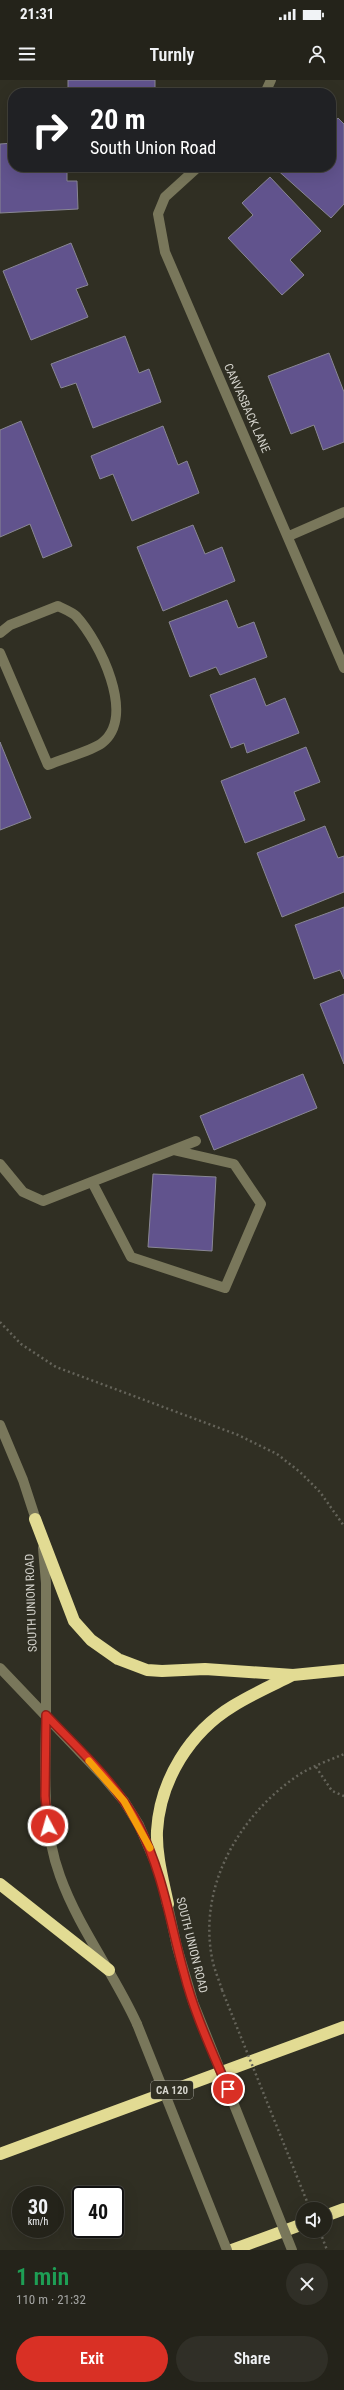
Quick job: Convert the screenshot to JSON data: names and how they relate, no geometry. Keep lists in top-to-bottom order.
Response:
{
  "streets": {
    "highway": ["CA 120"],
    "street": ["CANVASBACK LANE", "SOUTH UNION ROAD"]
  },
  "page": {
    "status": "21:31",
    "header": "Turnly",
    "turn": ["20 m", "South Union Road"],
    "speed": "30 km/h",
    "limit": "40",
    "heading": ["1 min", "110 m · 21:32"],
    "buttons": ["Exit", "Share"]
  }
}
